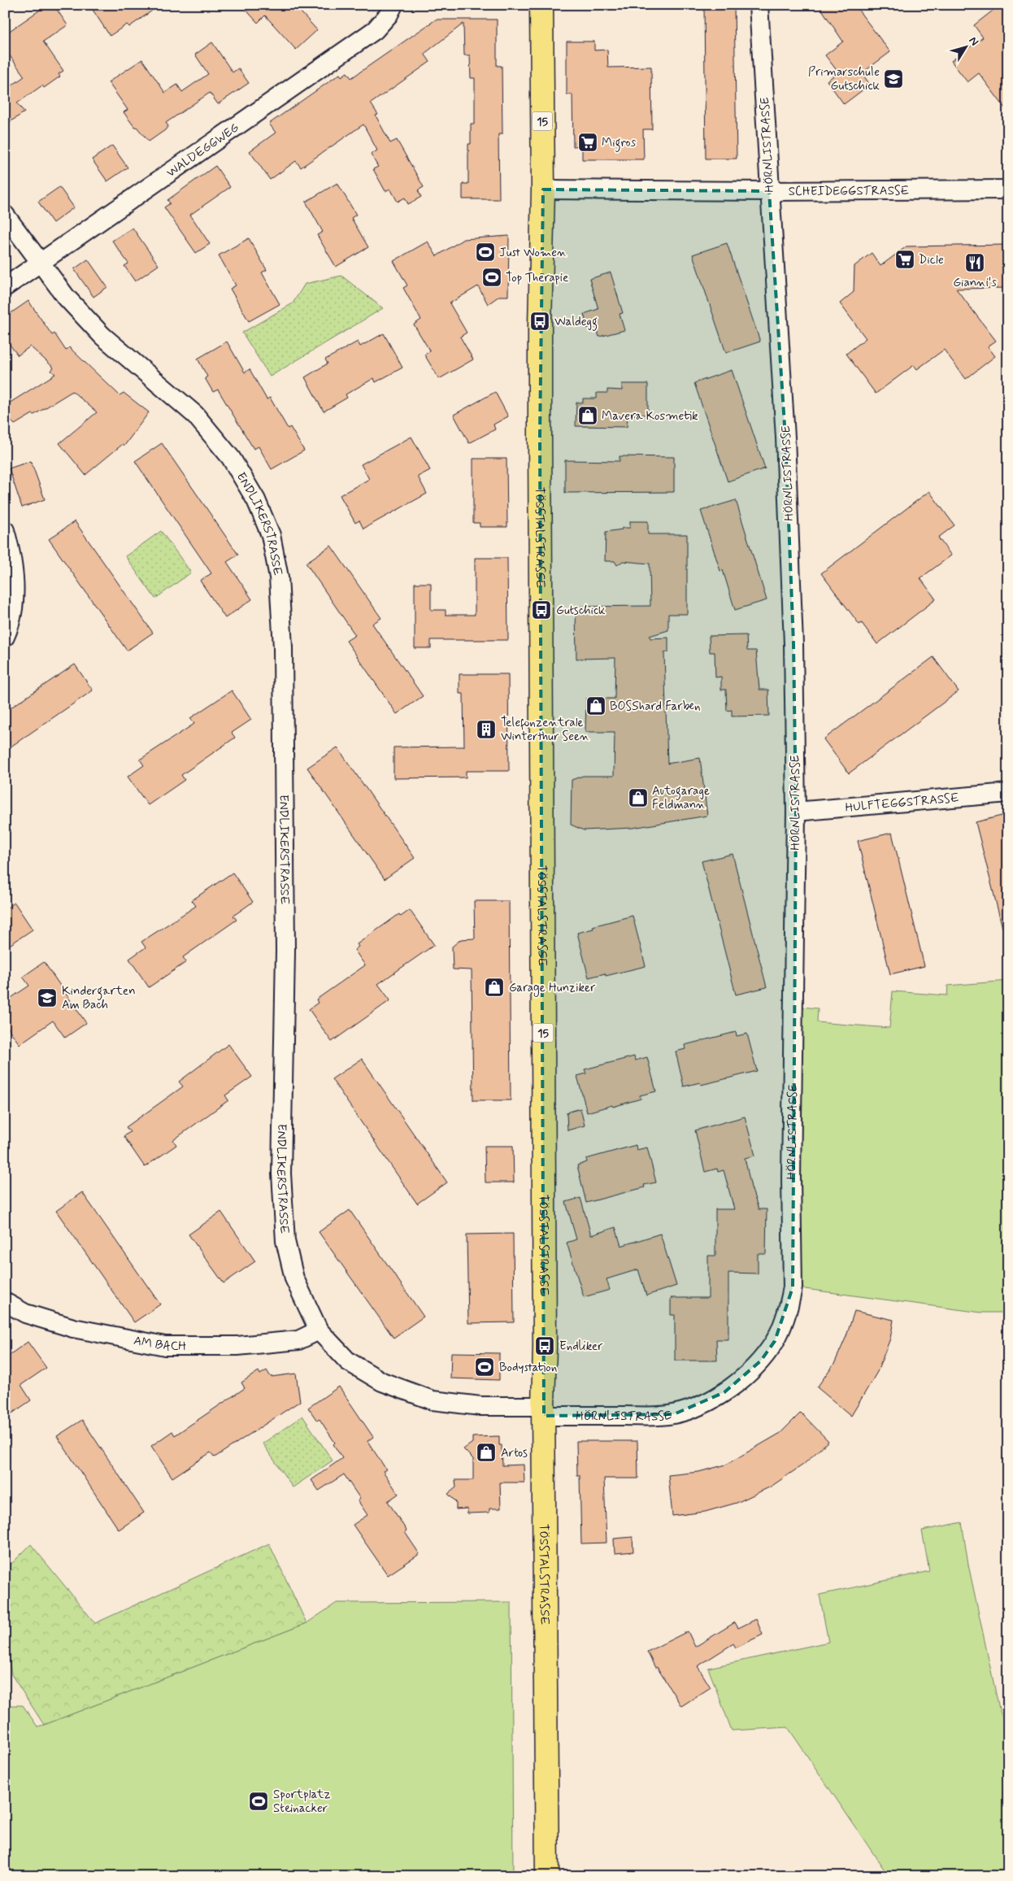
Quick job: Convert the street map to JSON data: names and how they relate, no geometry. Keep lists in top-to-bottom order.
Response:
{
  "streets": {
    "main road": ["15", "TÖSSTALSTRASSE"],
    "street": [
      "HÖRNLISTRASSE",
      "WALDEGGWEG",
      "SCHEIDEGGSTRASSE",
      "ENDLIKERSTRASSE",
      "HULFTEGGSTRASSE",
      "AM BACH"
    ]
  },
  "crossings": [
    ["HÖRNLISTRASSE", "SCHEIDEGGSTRASSE"],
    ["HÖRNLISTRASSE", "ENDLIKERSTRASSE"],
    ["HÖRNLISTRASSE", "TÖSSTALSTRASSE"],
    ["HÖRNLISTRASSE", "HULFTEGGSTRASSE"],
    ["WALDEGGWEG", "ENDLIKERSTRASSE"],
    ["SCHEIDEGGSTRASSE", "TÖSSTALSTRASSE"],
    ["ENDLIKERSTRASSE", "TÖSSTALSTRASSE"],
    ["ENDLIKERSTRASSE", "AM BACH"]
  ],
  "places": {
    "school or university": ["Primarschule Gutschick", "Kindergarten Am Bach"],
    "supermarket": ["Migros", "Dicle"],
    "sports": [
      "Just Women",
      "Top Therapie",
      "Bodystation",
      "Sportplatz Steinacker"
    ],
    "restaurant": ["Gianni's"],
    "bus stop": ["Waldegg", "Gutschick", "Endliker"],
    "shop": [
      "Mavera Kosmetik",
      "BOSShard Farben",
      "Autogarage Feldmann",
      "Garage Hunziker",
      "Artos"
    ],
    "building": ["Telefonzentrale Winterthur Seen"]
  },
  "north": "top right"
}
